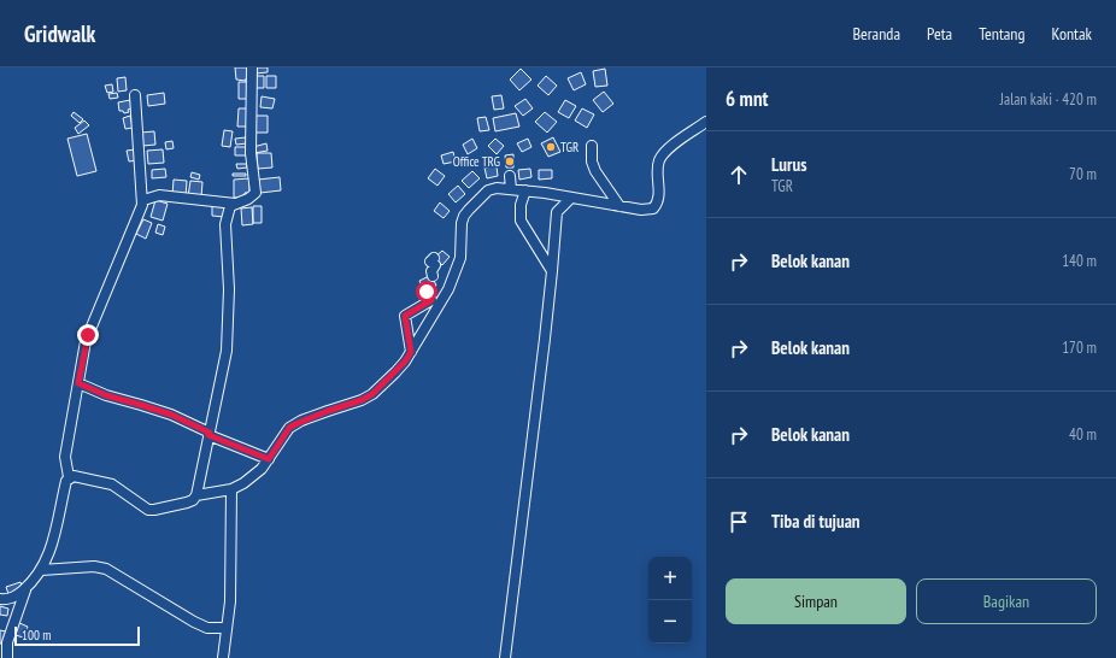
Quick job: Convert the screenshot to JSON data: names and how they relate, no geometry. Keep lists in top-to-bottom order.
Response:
{
  "places": ["TGR", "Office TRG"],
  "scale_bar": "100 m",
  "page": {
    "header": "Gridwalk",
    "nav": [
      "Beranda",
      "Peta",
      "Tentang",
      "Kontak"
    ],
    "heading": ["6 mnt", "Jalan kaki · 420 m"],
    "list": [
      ["Lurus", "TGR", "70 m"],
      ["Belok kanan", "140 m"],
      ["Belok kanan", "170 m"],
      ["Belok kanan", "40 m"],
      "Tiba di tujuan"
    ],
    "map_buttons": ["+", "−"],
    "buttons": ["Simpan", "Bagikan"],
    "scale": "100 m"
  }
}
